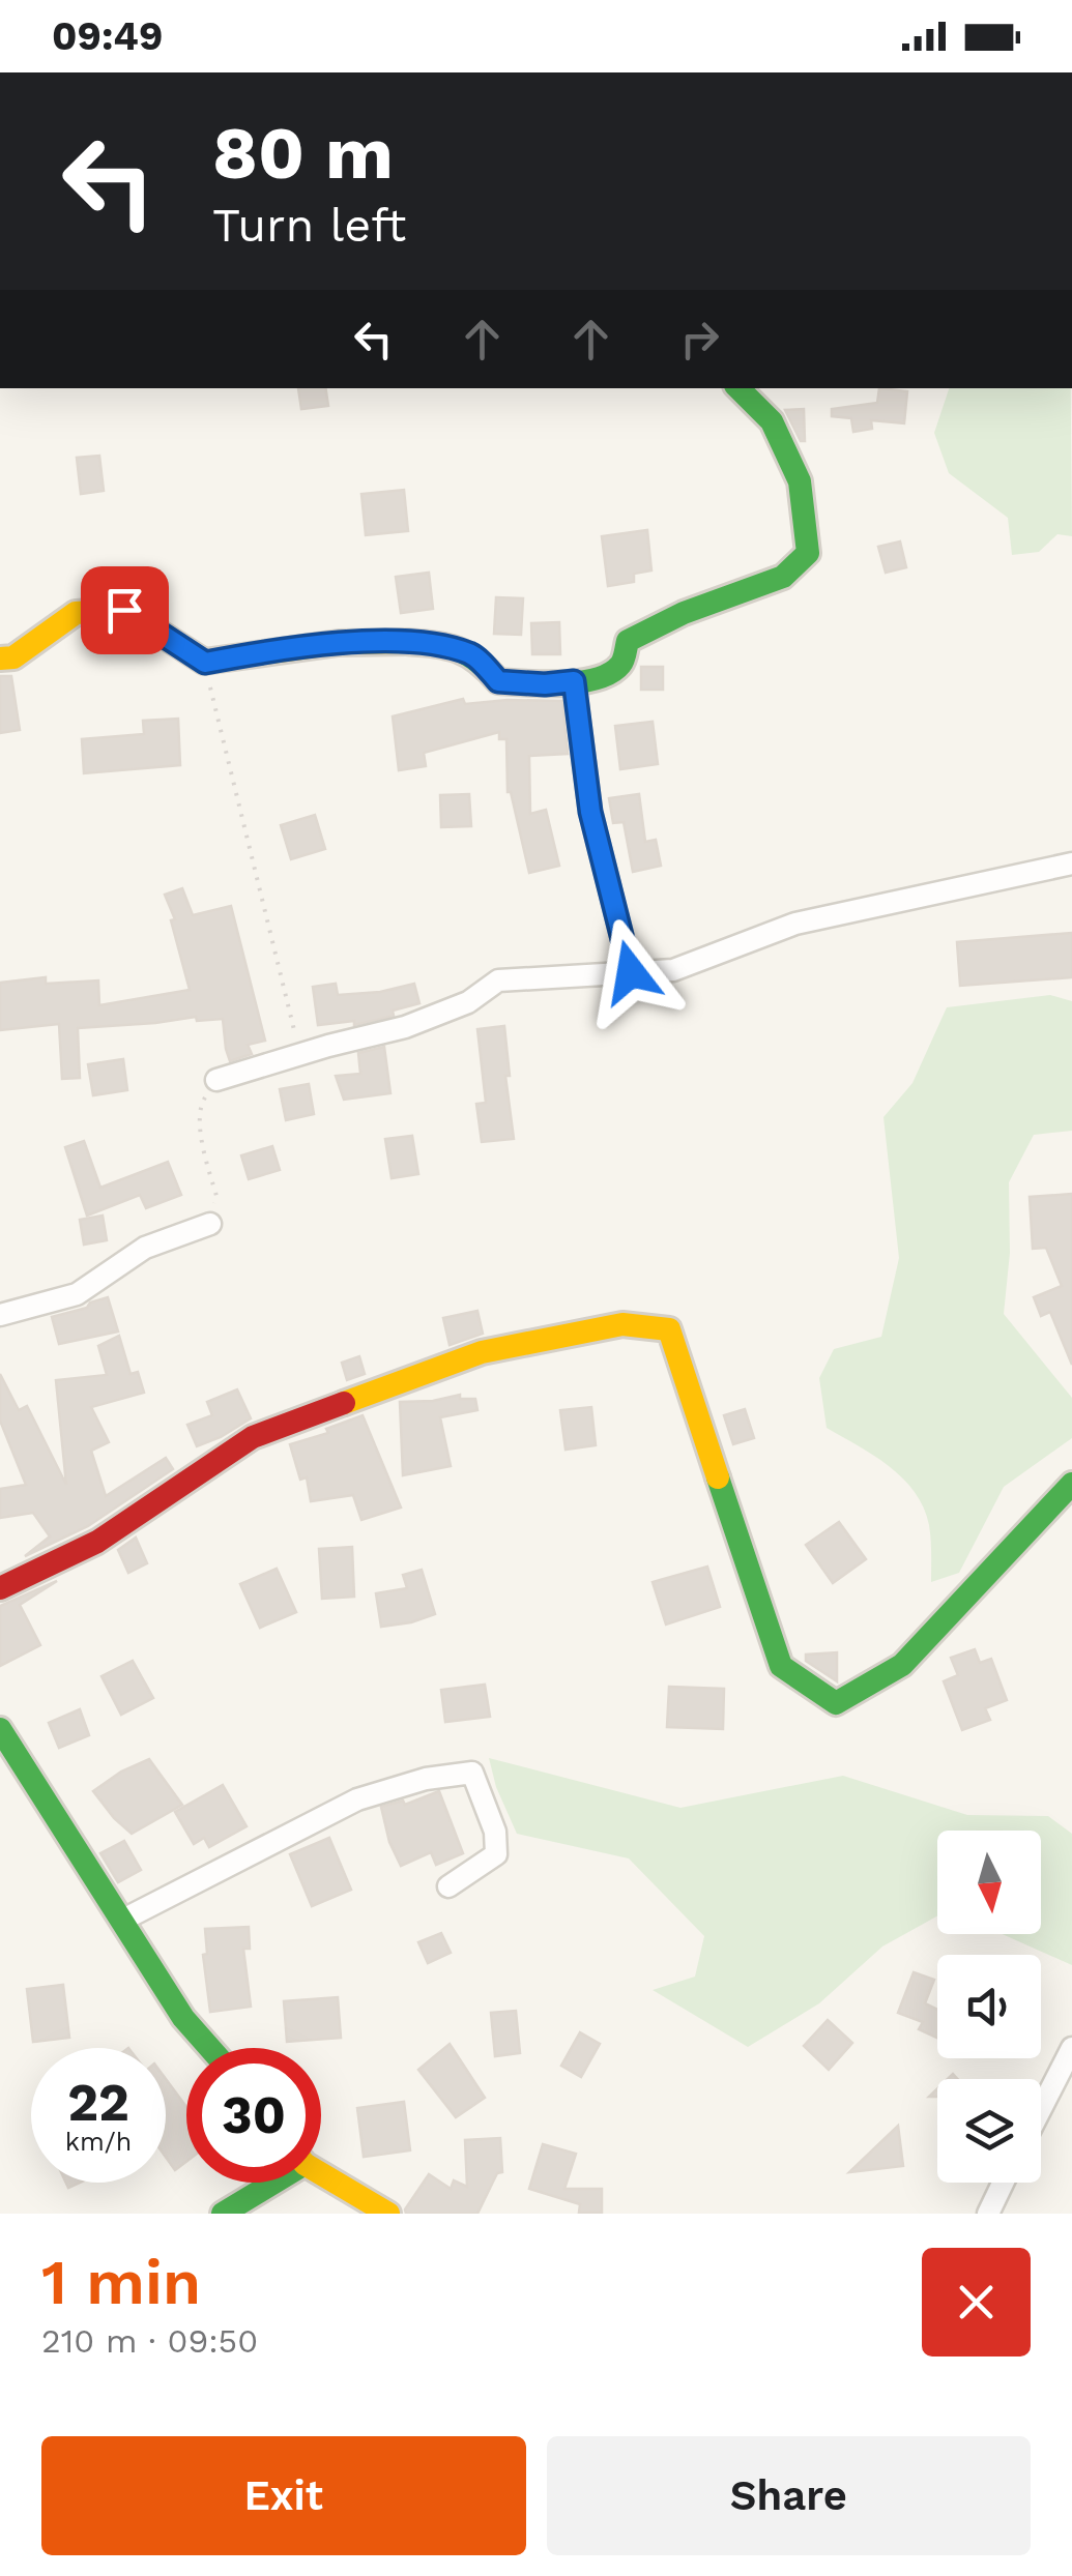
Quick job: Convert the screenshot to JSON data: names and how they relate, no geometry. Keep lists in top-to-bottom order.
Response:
{
  "north": "bottom",
  "page": {
    "status": "09:49",
    "turn": ["80 m", "Turn left"],
    "speed": "22 km/h",
    "limit": "30",
    "heading": ["1 min", "210 m · 09:50"],
    "buttons": ["Exit", "Share"]
  }
}
